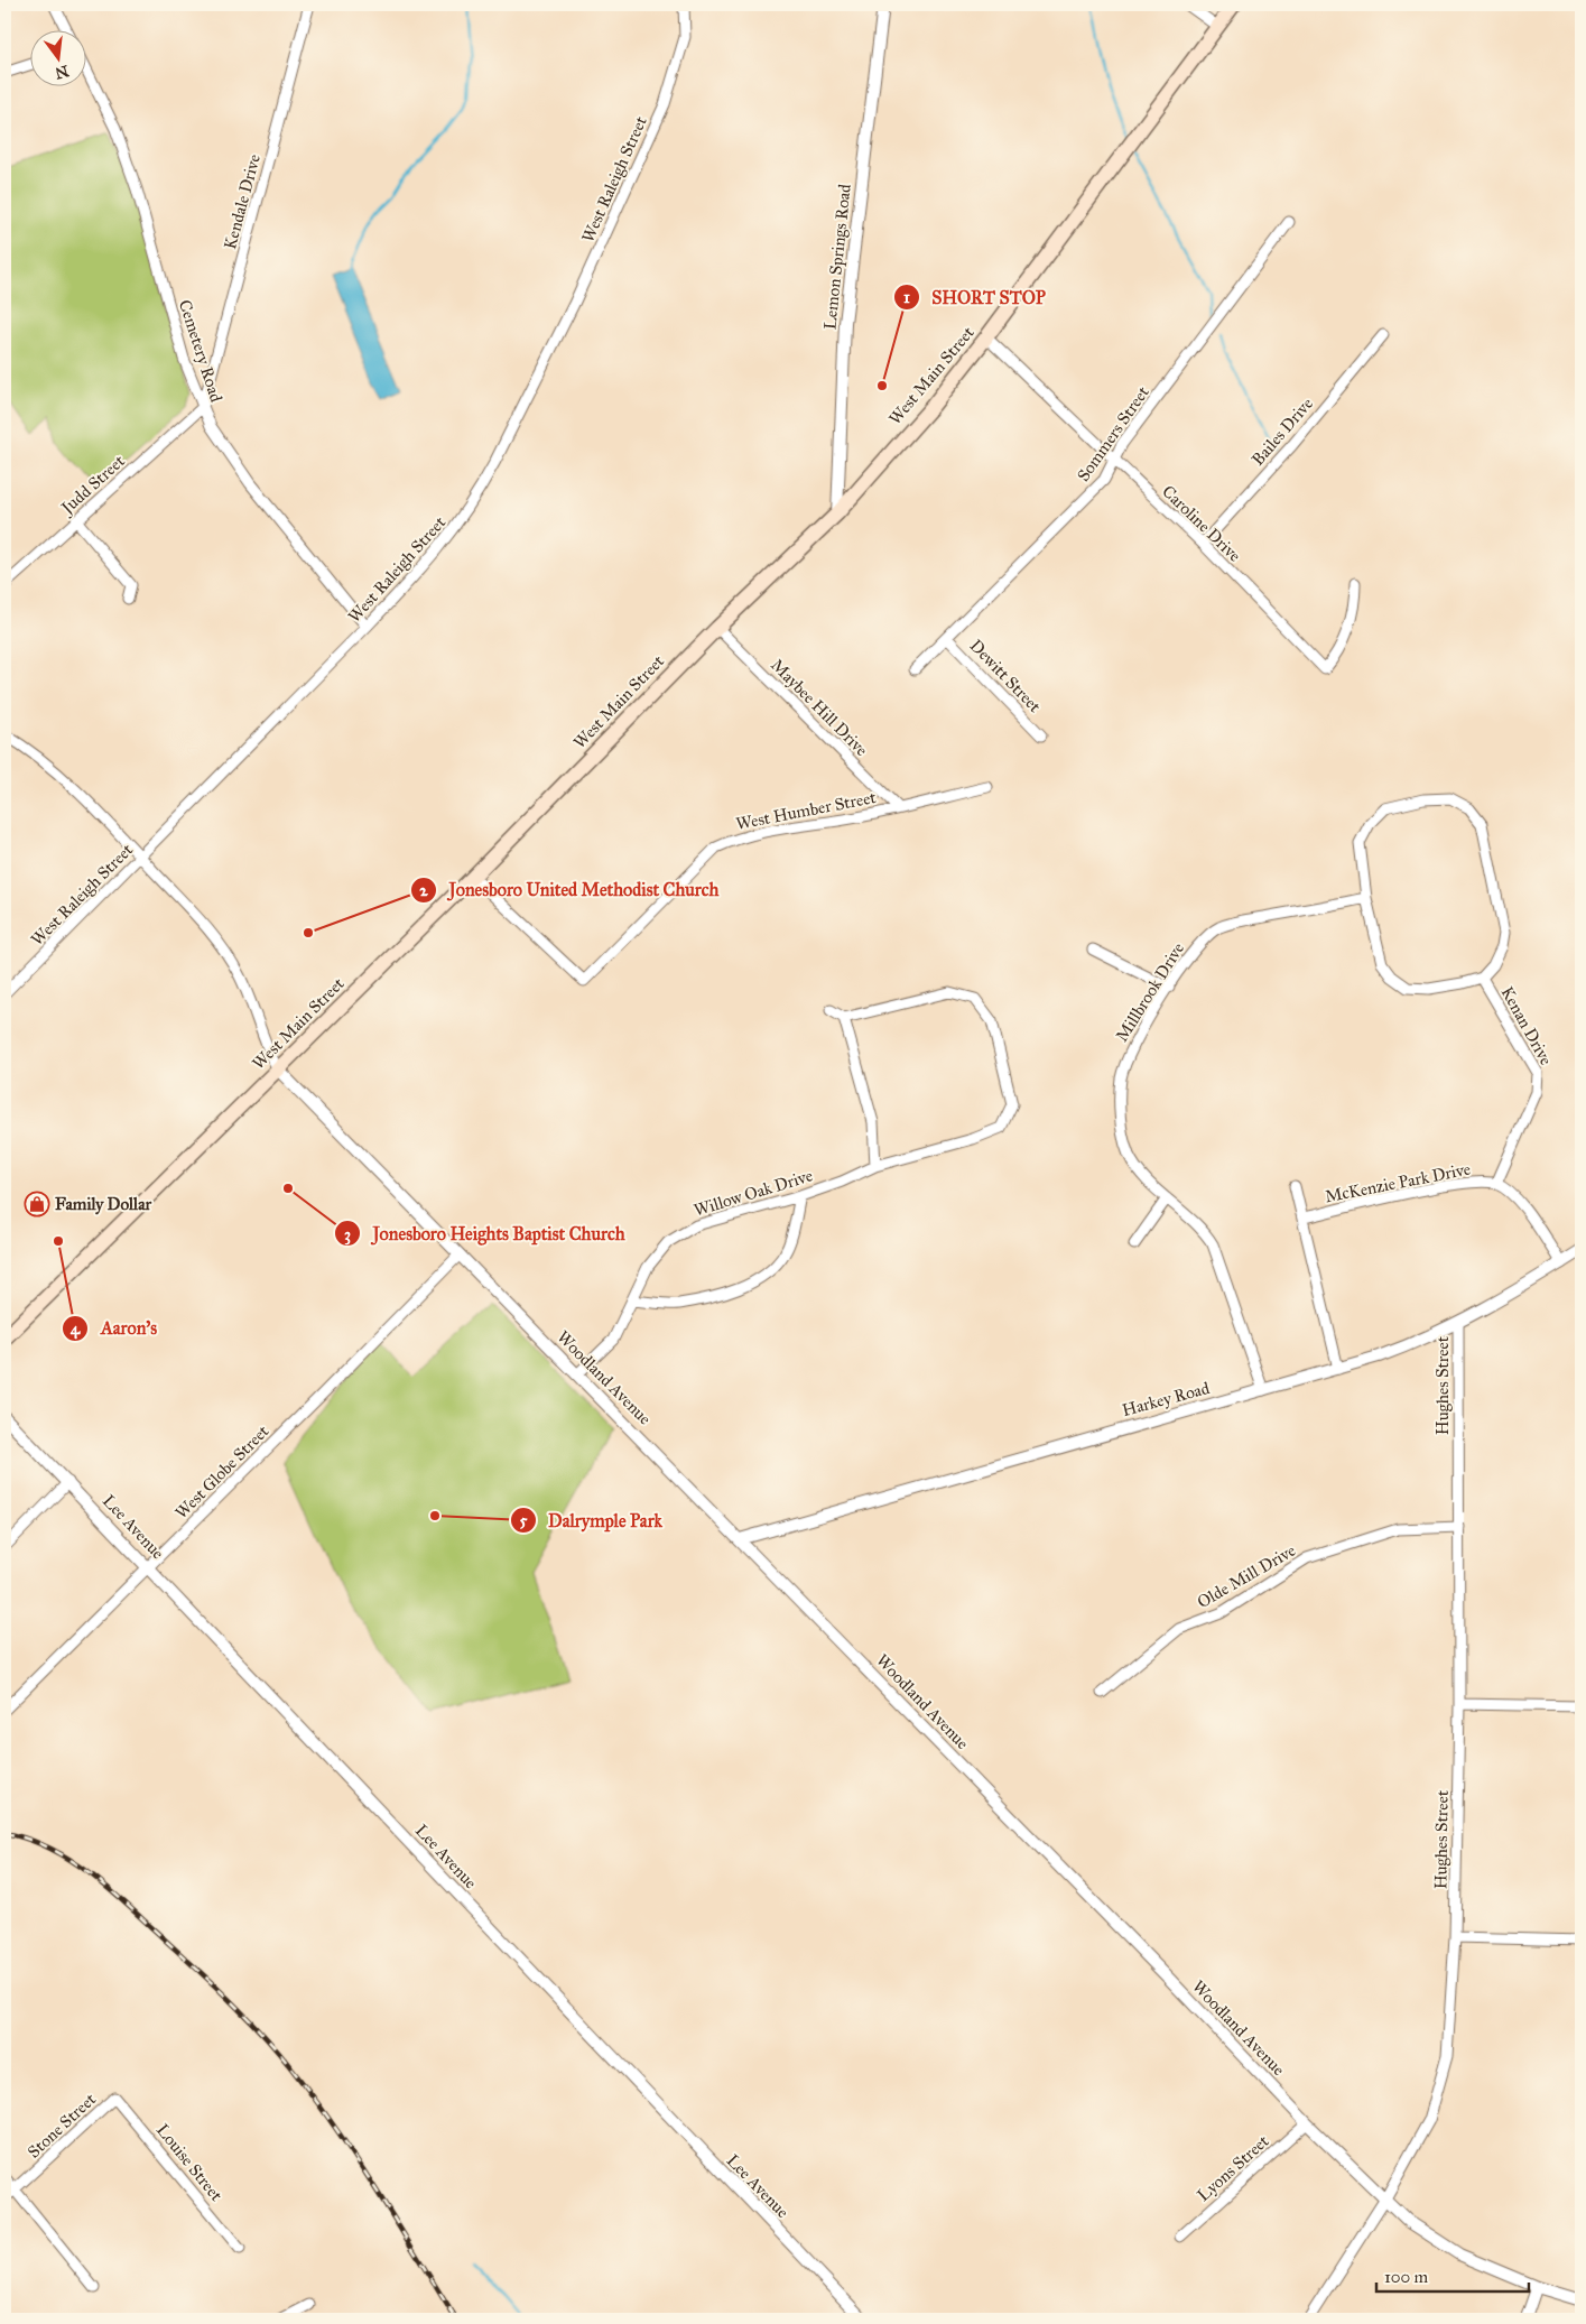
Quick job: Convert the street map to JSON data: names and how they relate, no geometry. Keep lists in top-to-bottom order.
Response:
{
  "streets": {
    "main road": ["West Main Street"],
    "street": [
      "West Raleigh Street",
      "Kendale Drive",
      "Lemon Springs Road",
      "Cemetery Road",
      "Bailes Drive",
      "Sommers Street",
      "Judd Street",
      "Caroline Drive",
      "Dewitt Street",
      "Maybee Hill Drive",
      "West Humber Street",
      "Millbrook Drive",
      "Kenan Drive",
      "McKenzie Park Drive",
      "Willow Oak Drive",
      "Woodland Avenue",
      "Hughes Street",
      "Harkey Road",
      "West Globe Street",
      "Lee Avenue",
      "Olde Mill Drive",
      "Stone Street",
      "Louise Street",
      "Lyons Street"
    ]
  },
  "crossings": [
    ["West Raleigh Street", "Cemetery Road"],
    ["Kendale Drive", "Cemetery Road"],
    ["Kendale Drive", "Judd Street"],
    ["Lemon Springs Road", "West Main Street"],
    ["Cemetery Road", "Judd Street"],
    ["West Main Street", "Caroline Drive"],
    ["West Main Street", "Maybee Hill Drive"],
    ["West Main Street", "West Humber Street"],
    ["West Main Street", "Woodland Avenue"],
    ["Bailes Drive", "Caroline Drive"],
    ["Sommers Street", "Caroline Drive"],
    ["Sommers Street", "Dewitt Street"],
    ["Maybee Hill Drive", "West Humber Street"],
    ["Millbrook Drive", "Kenan Drive"],
    ["Millbrook Drive", "Harkey Road"],
    ["Kenan Drive", "McKenzie Park Drive"],
    ["McKenzie Park Drive", "Harkey Road"],
    ["Willow Oak Drive", "Woodland Avenue"],
    ["Woodland Avenue", "Hughes Street"],
    ["Woodland Avenue", "Harkey Road"],
    ["Woodland Avenue", "West Globe Street"],
    ["Woodland Avenue", "Lyons Street"],
    ["Hughes Street", "Harkey Road"],
    ["Hughes Street", "Olde Mill Drive"],
    ["West Globe Street", "Lee Avenue"],
    ["Stone Street", "Louise Street"]
  ],
  "places": {
    "other": [
      "SHORT STOP",
      "Jonesboro United Methodist Church",
      "Jonesboro Heights Baptist Church",
      "Aaron's",
      "Dalrymple Park"
    ],
    "shop": ["Family Dollar"]
  },
  "scale_bar": "100 m",
  "north": "bottom"
}
